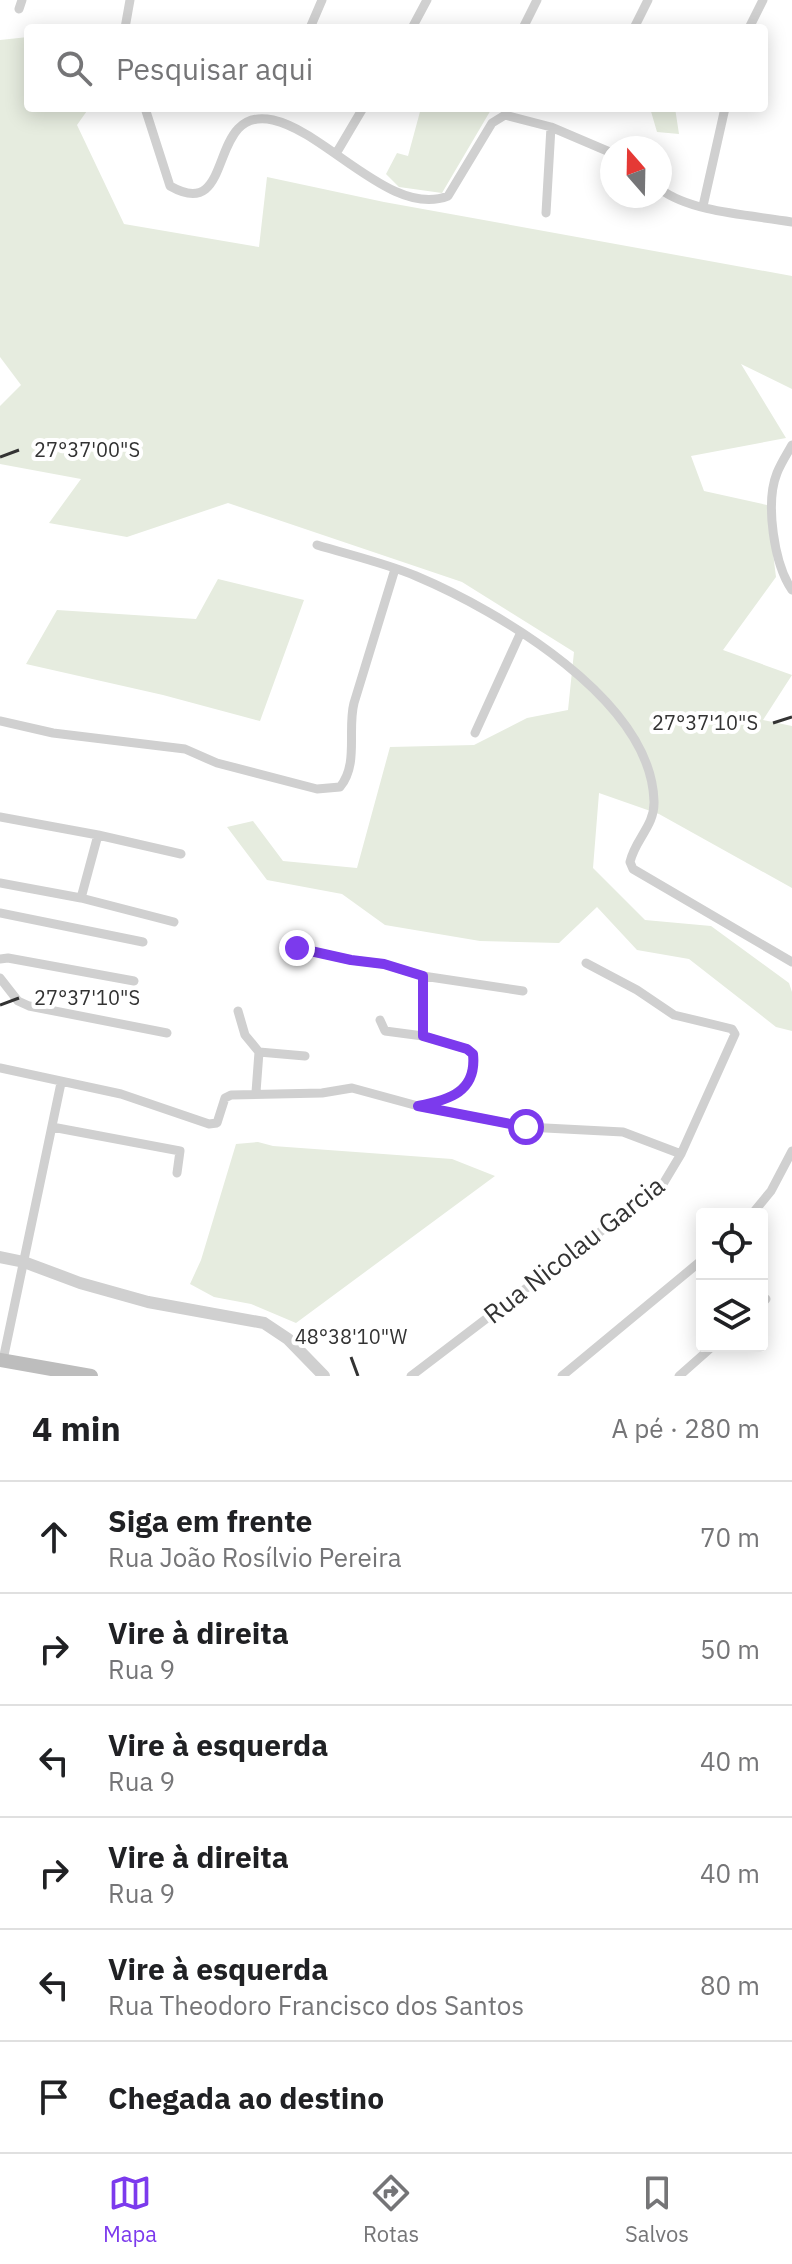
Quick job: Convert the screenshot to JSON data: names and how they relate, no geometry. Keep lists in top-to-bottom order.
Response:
{
  "streets": {
    "street": ["Rua Nicolau Garcia"]
  },
  "north": "top",
  "page": {
    "search": "Pesquisar aqui",
    "heading": ["4 min", "A pé · 280 m"],
    "list": [
      ["Siga em frente", "Rua João Rosílvio Pereira", "70 m"],
      ["Vire à direita", "Rua 9", "50 m"],
      ["Vire à esquerda", "Rua 9", "40 m"],
      ["Vire à direita", "Rua 9", "40 m"],
      ["Vire à esquerda", "Rua Theodoro Francisco dos Santos", "80 m"],
      "Chegada ao destino"
    ],
    "nav": ["Mapa", "Rotas", "Salvos"]
  },
  "coordinates": ["27°37'00\"S", "27°37'10\"S", "48°38'10\"W"]
}
